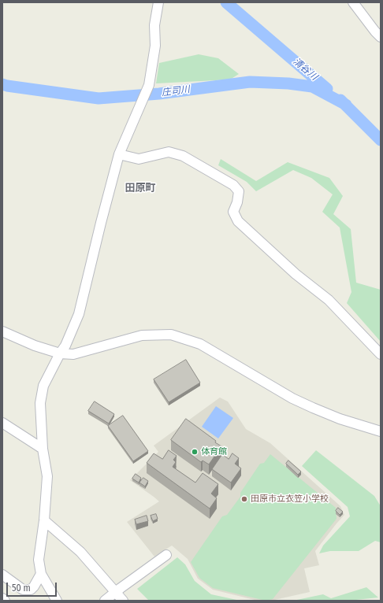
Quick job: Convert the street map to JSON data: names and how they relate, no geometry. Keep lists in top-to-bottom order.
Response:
{
  "districts": ["田原町"],
  "water": ["清谷川", "庄司川"],
  "places": ["体育館", "田原市立衣笠小学校"],
  "scale_bar": "50 m"
}
